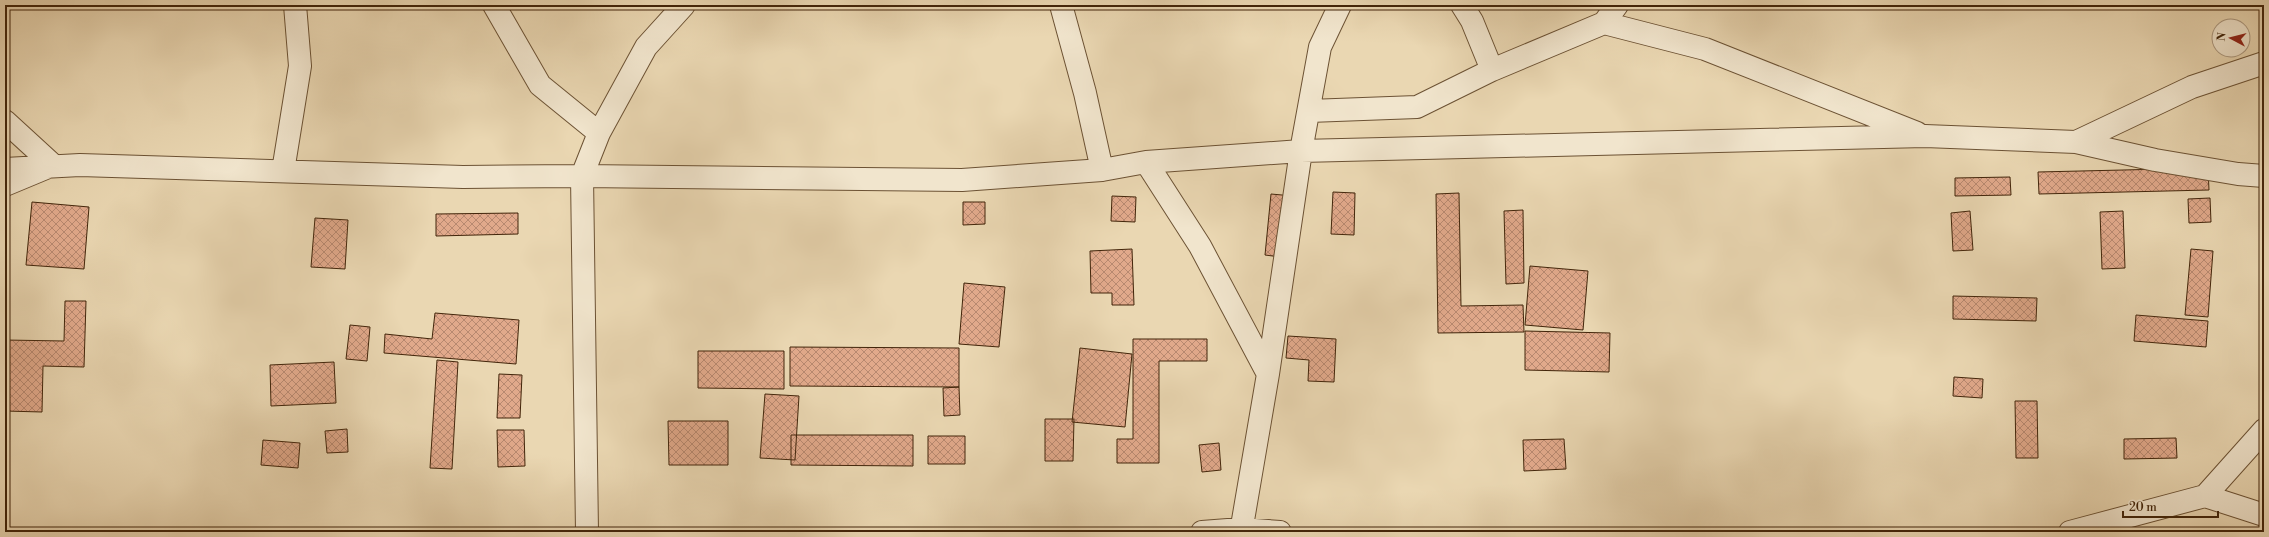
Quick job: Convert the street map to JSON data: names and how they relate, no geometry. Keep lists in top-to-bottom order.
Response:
{
  "scale_bar": "20 m",
  "north": "left"
}
